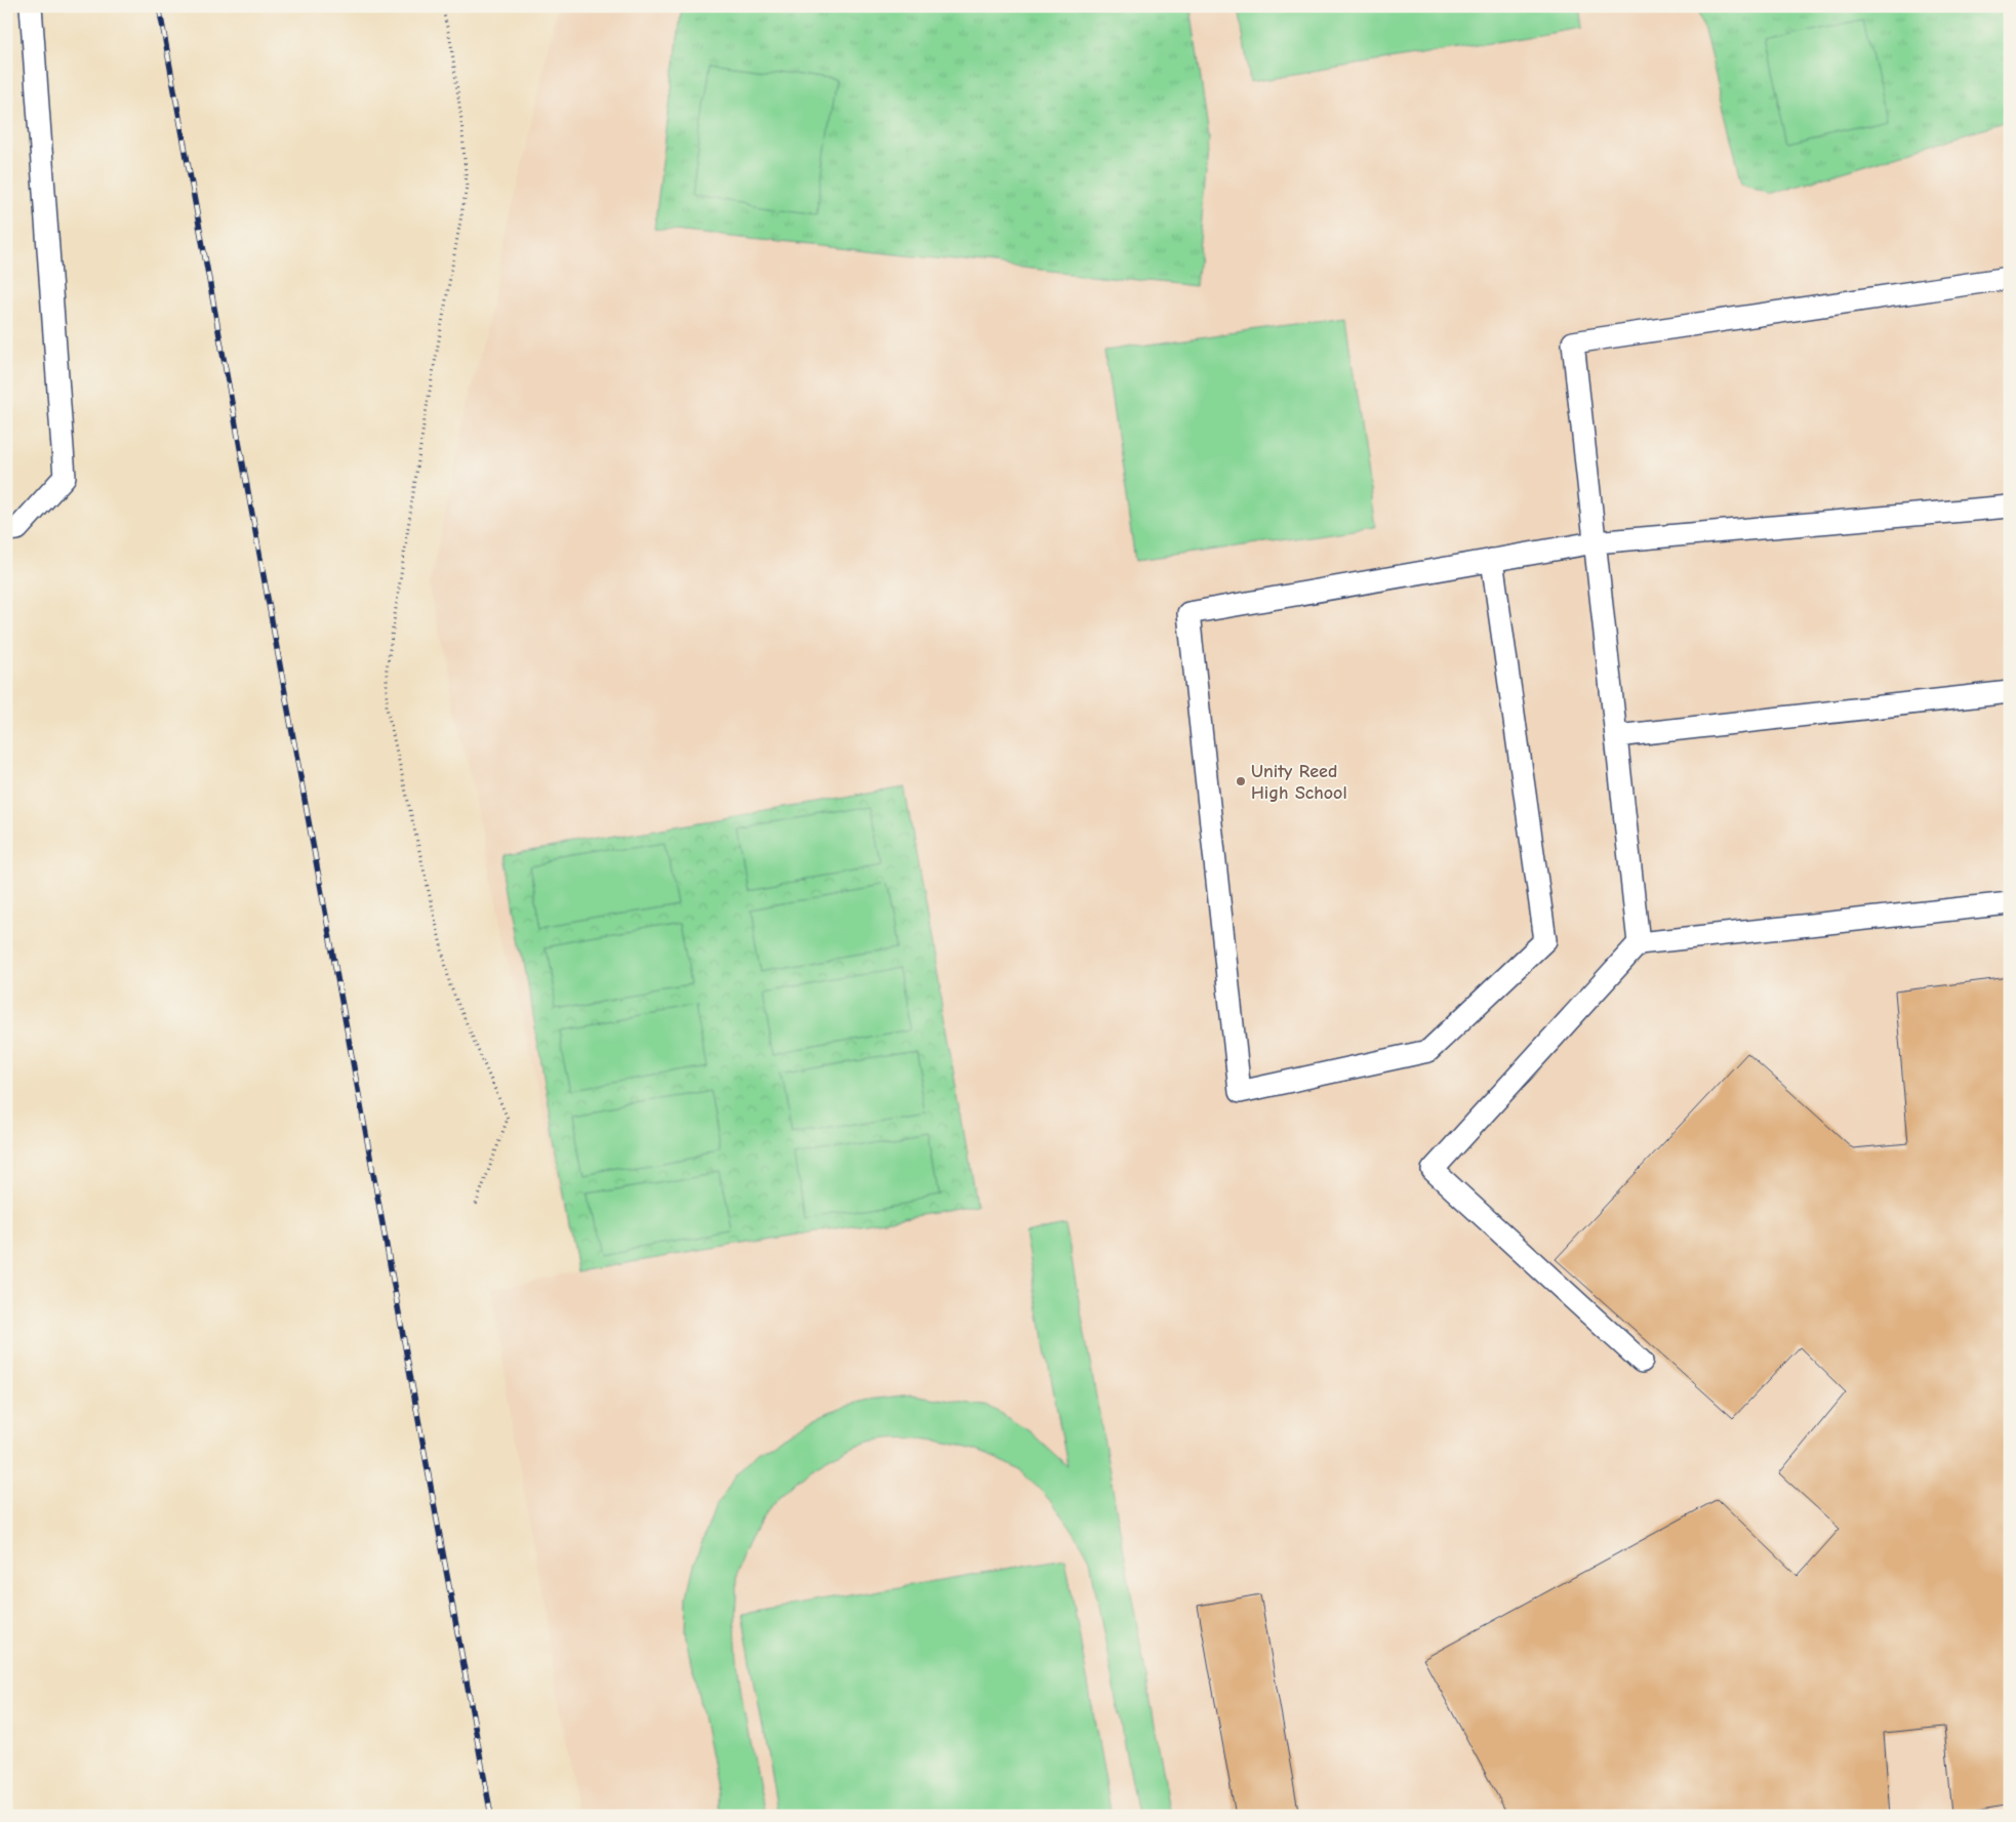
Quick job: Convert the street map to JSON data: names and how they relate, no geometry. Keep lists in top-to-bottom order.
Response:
{
  "places": ["Unity Reed High School"]
}
